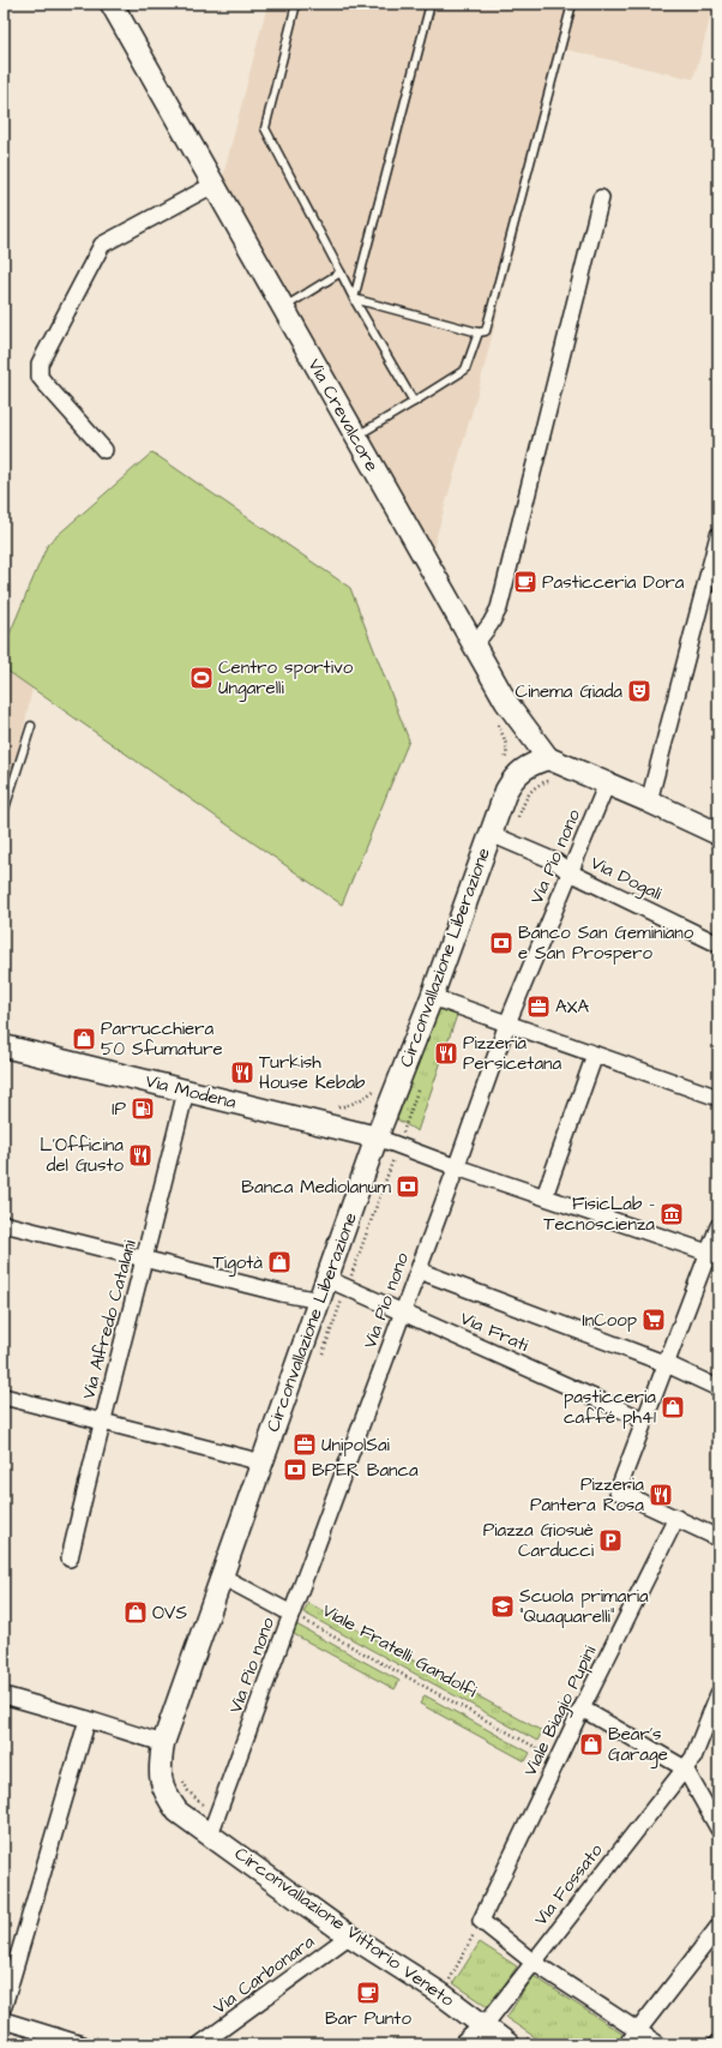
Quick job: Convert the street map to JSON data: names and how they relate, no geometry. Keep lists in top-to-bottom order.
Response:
{
  "streets": {
    "main road": [
      "Via Crevalcore",
      "Circonvallazione Liberazione",
      "Via Modena",
      "Circonvallazione Vittorio Veneto"
    ],
    "street": [
      "Via Pio nono",
      "Via Dogali",
      "Via Alfredo Catalani",
      "Via Frati",
      "Viale Biagio Pupini",
      "Via Fossato",
      "Via Carbonara"
    ],
    "path": ["Viale Fratelli Gandolfi"]
  },
  "crossings": [
    ["Via Crevalcore", "Circonvallazione Liberazione"],
    ["Via Pio nono", "Via Dogali"],
    ["Via Pio nono", "Via Frati"],
    ["Via Pio nono", "Viale Fratelli Gandolfi"],
    ["Via Pio nono", "Circonvallazione Vittorio Veneto"],
    ["Via Dogali", "Circonvallazione Liberazione"],
    ["Circonvallazione Liberazione", "Via Modena"],
    ["Circonvallazione Liberazione", "Via Frati"],
    ["Circonvallazione Liberazione", "Circonvallazione Vittorio Veneto"],
    ["Via Modena", "Via Alfredo Catalani"],
    ["Viale Fratelli Gandolfi", "Viale Biagio Pupini"],
    ["Via Fossato", "Circonvallazione Vittorio Veneto"],
    ["Circonvallazione Vittorio Veneto", "Via Carbonara"]
  ],
  "places": {
    "cafe": ["Pasticceria Dora", "Bar Punto"],
    "sports": ["Centro sportivo Ungarelli"],
    "theatre": ["Cinema Giada"],
    "bank": ["Banco San Geminiano e San Prospero", "Banca Mediolanum", "BPER Banca"],
    "office": ["AXA", "UnipolSai"],
    "shop": [
      "Parrucchiera 50 Sfumature",
      "Tigotà",
      "pasticceria caffé ph41",
      "OVS",
      "Bear's Garage"
    ],
    "restaurant": [
      "Pizzeria Persicetana",
      "Turkish House Kebab",
      "L'Officina del Gusto",
      "Pizzeria Pantera Rosa"
    ],
    "fuel station": ["IP"],
    "museum": ["FisicLab - Tecnoscienza"],
    "supermarket": ["InCoop"],
    "parking": ["Piazza Giosuè Carducci"],
    "school or university": ["Scuola primaria \"Quaquarelli\""]
  }
}
